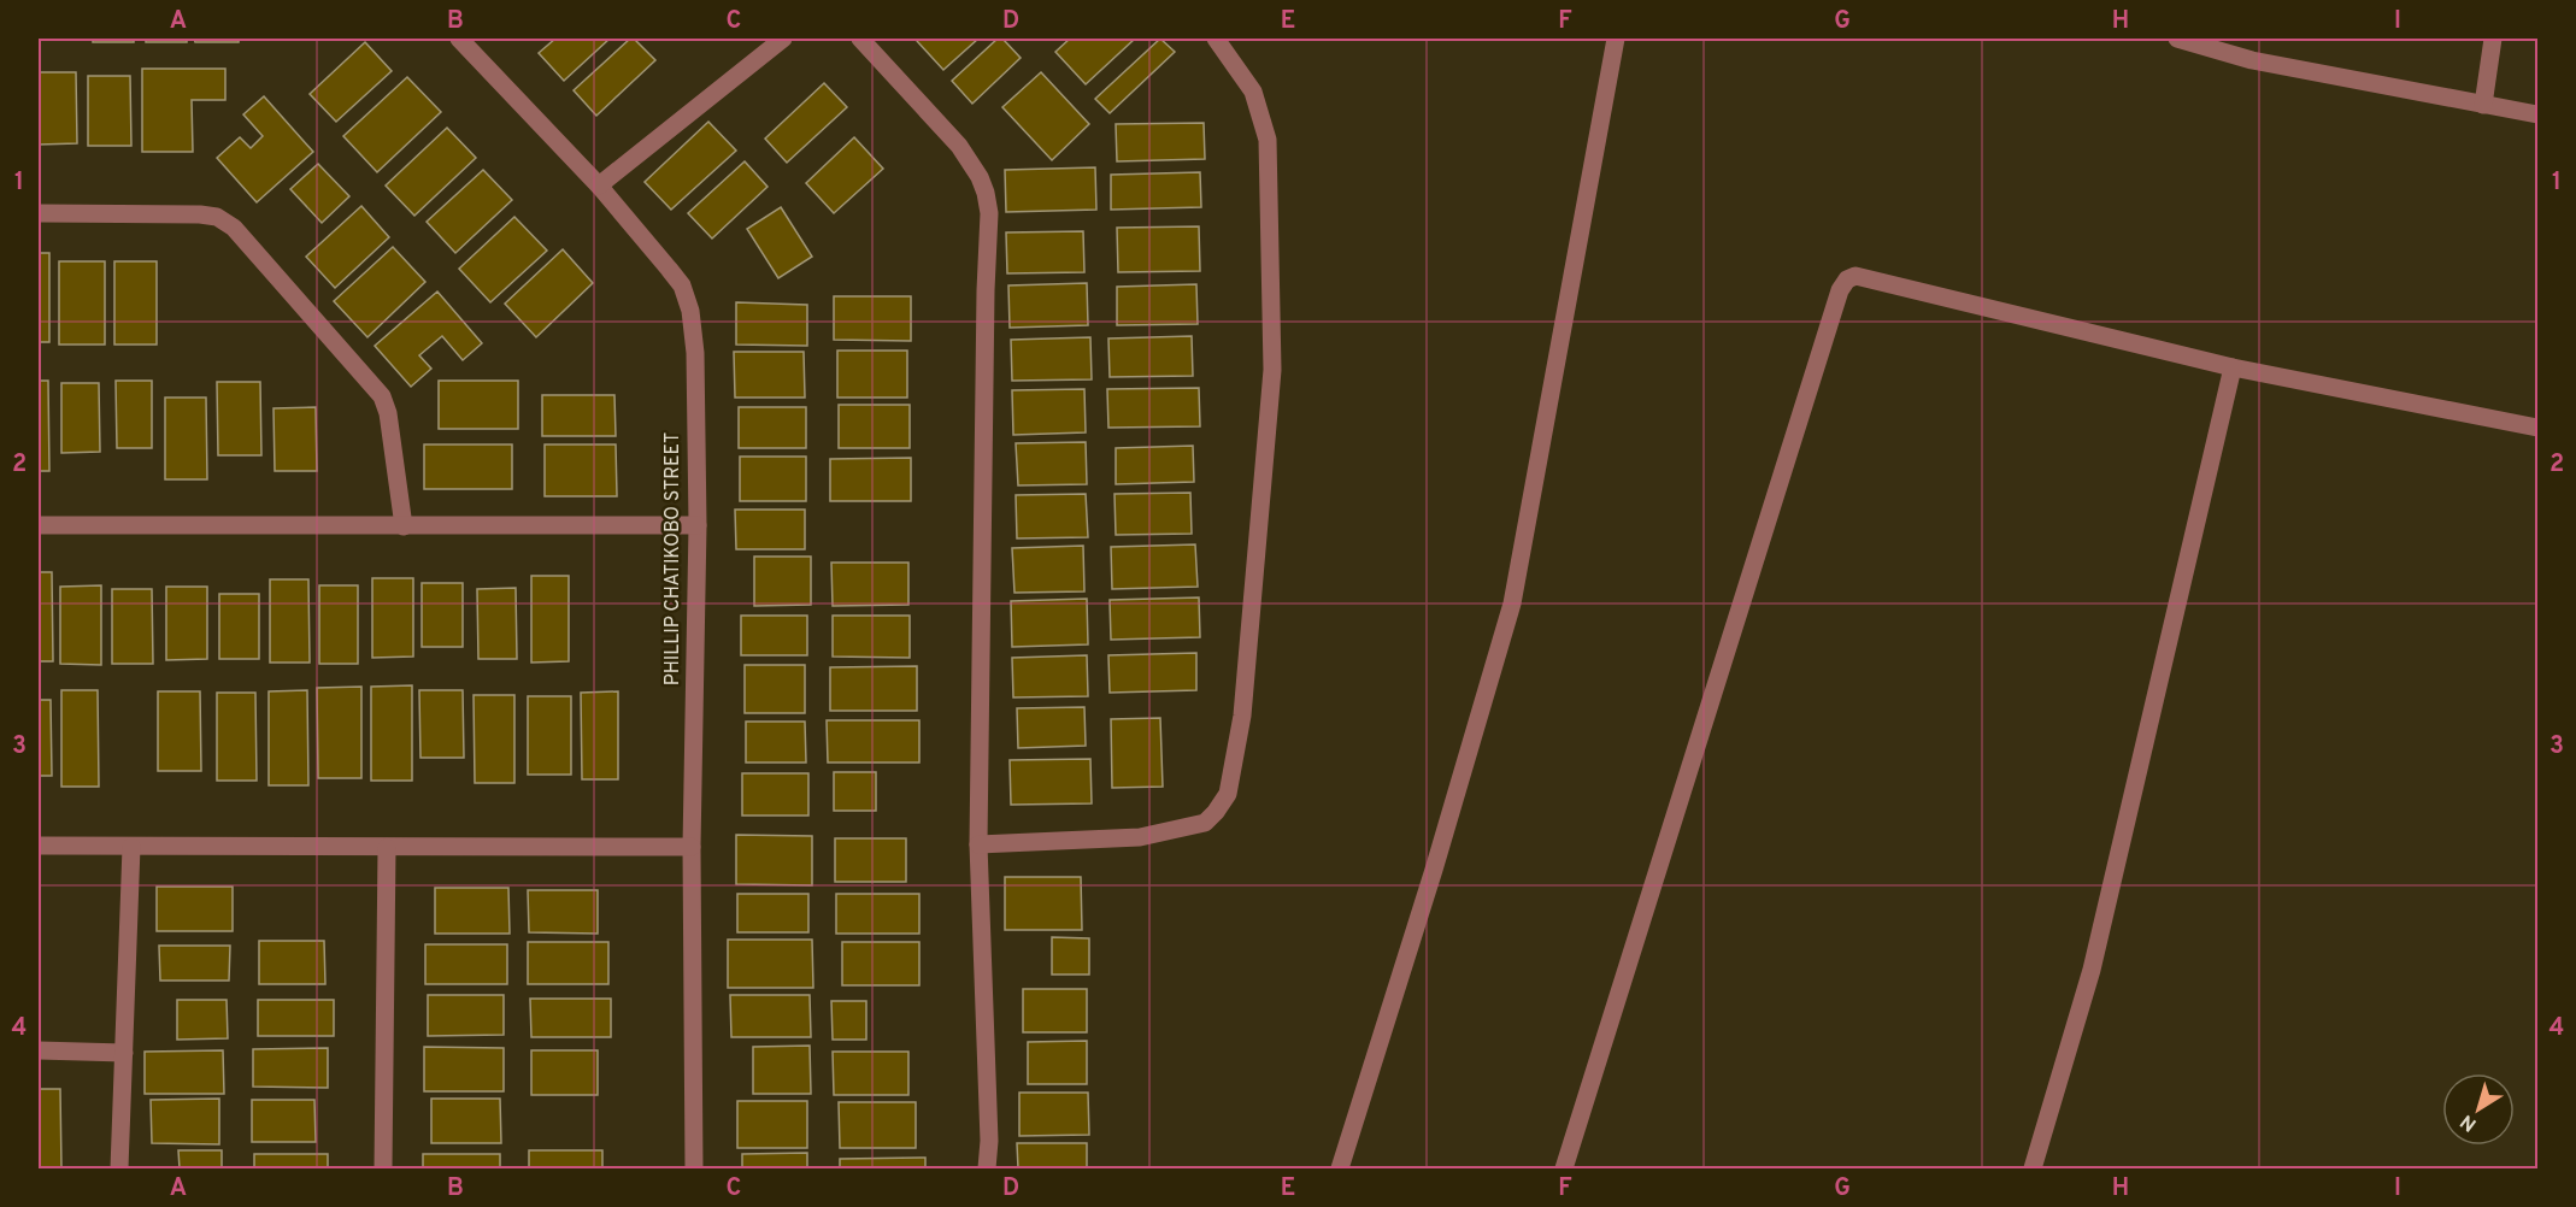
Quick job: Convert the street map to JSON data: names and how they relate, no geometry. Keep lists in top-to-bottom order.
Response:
{
  "streets": {
    "street": ["PHILLIP CHATIKOBO STREET"]
  },
  "north": "bottom left",
  "grid": {
    "columns": [
      "A",
      "B",
      "C",
      "D",
      "E",
      "F",
      "G",
      "H",
      "I"
    ],
    "rows": [
      "1",
      "2",
      "3",
      "4"
    ]
  }
}
